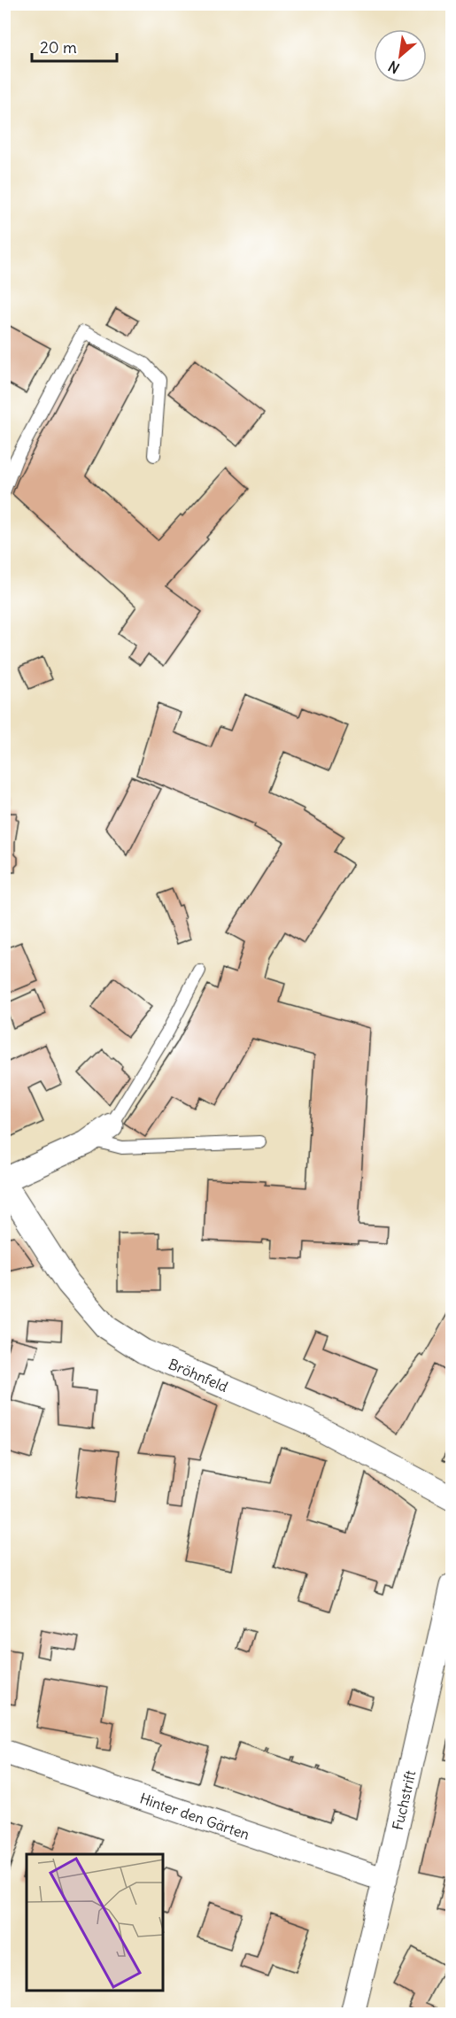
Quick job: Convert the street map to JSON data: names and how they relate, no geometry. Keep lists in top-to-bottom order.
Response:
{
  "streets": {
    "street": ["Bröhnfeld", "Fuchstrift", "Hinter den Gärten"]
  },
  "crossings": [
    ["Fuchstrift", "Hinter den Gärten"]
  ],
  "scale_bar": "20 m",
  "north": "bottom left"
}
